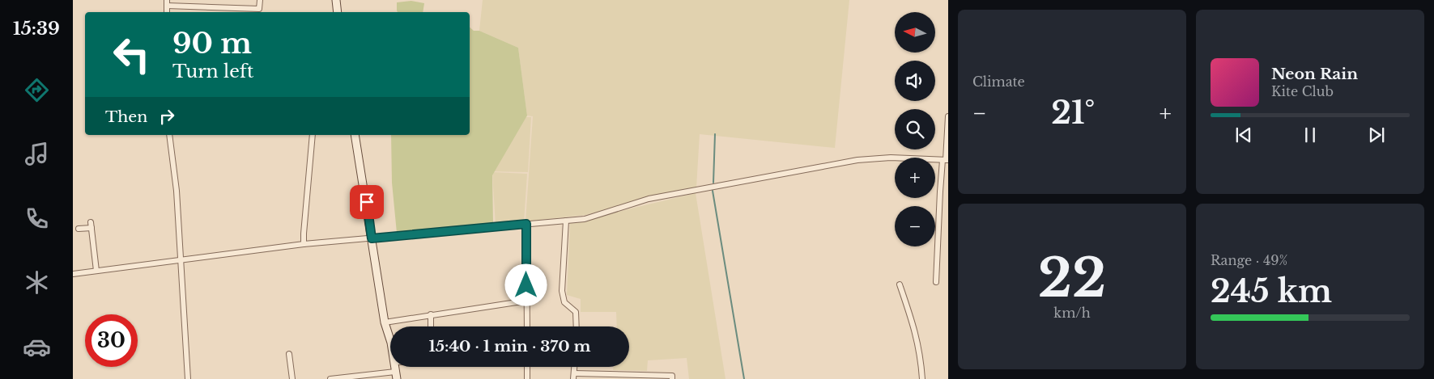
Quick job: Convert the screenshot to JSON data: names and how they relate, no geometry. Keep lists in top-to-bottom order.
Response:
{
  "north": "left",
  "page": {
    "tabs": "15:39",
    "tile": [
      "Climate",
      ["22", "km/h"],
      ["Range · 49%", "245 km"]
    ],
    "map_buttons": ["+", "−"],
    "turn": ["90 m", "Turn left"],
    "song": ["Neon Rain", "Kite Club"],
    "heat": ["−", "21°", "+"],
    "then": "Then",
    "limit": "30",
    "trip": "15:40 · 1 min · 370 m"
  }
}
